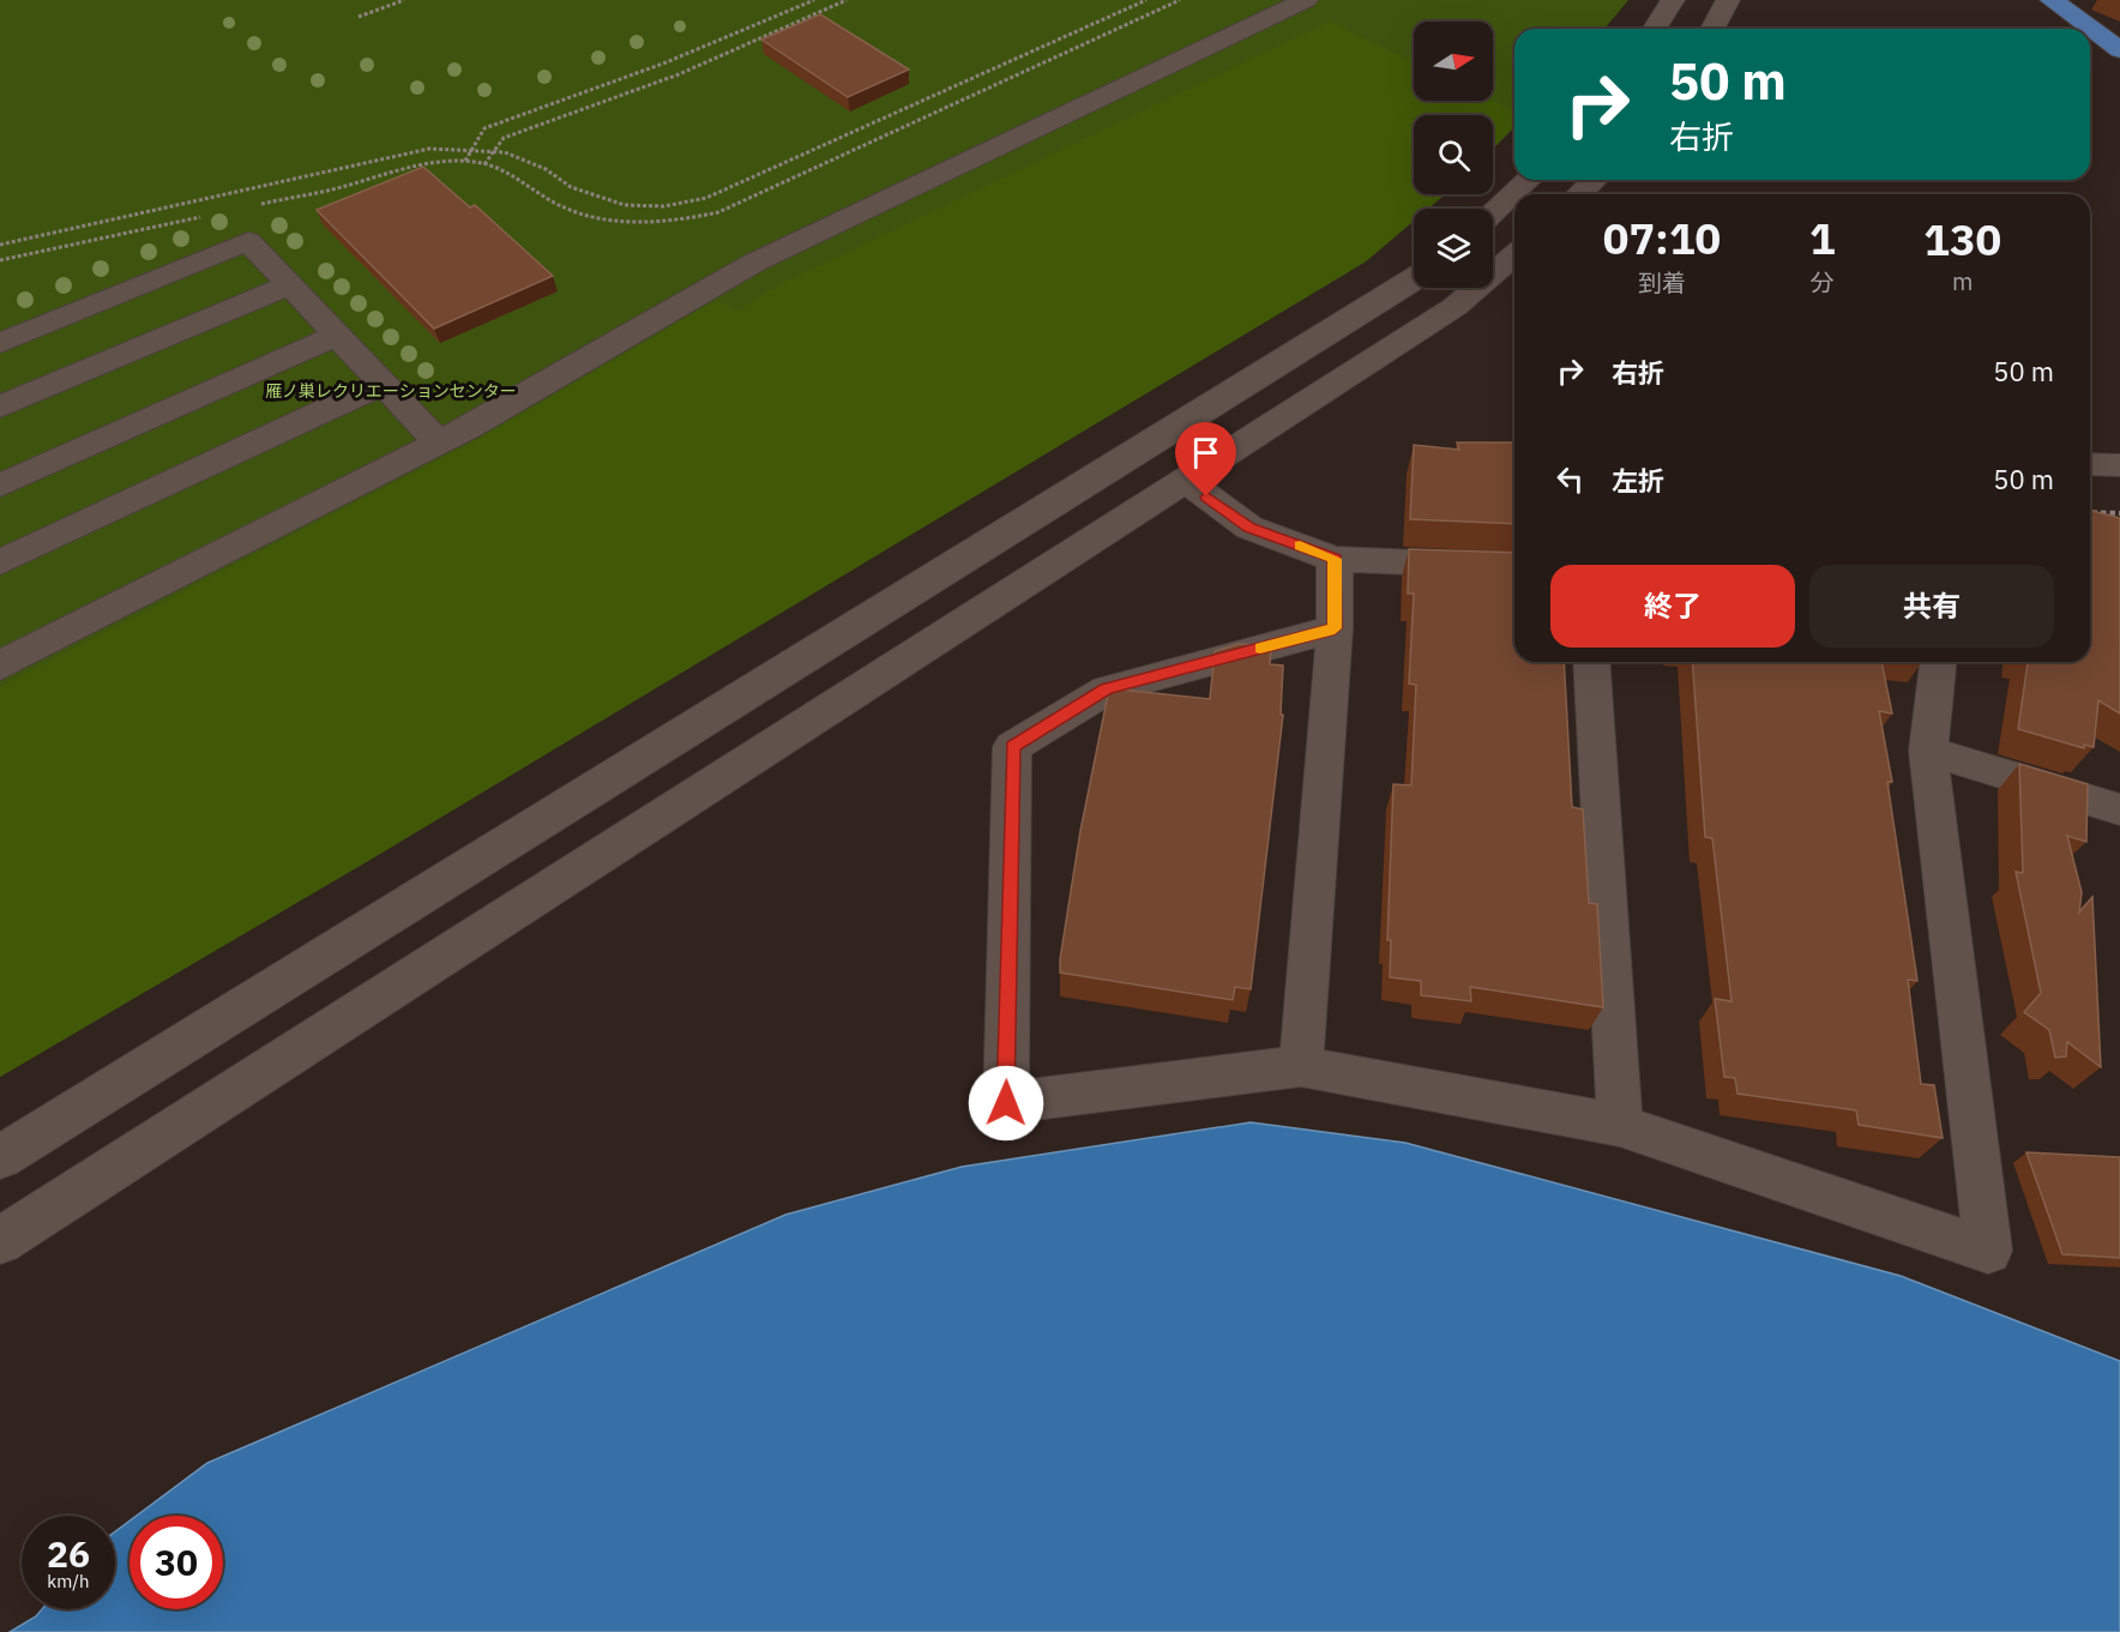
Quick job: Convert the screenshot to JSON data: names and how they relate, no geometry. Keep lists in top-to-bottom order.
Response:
{
  "parks": ["雁ノ巣レクリエーションセンター"],
  "north": "right",
  "page": {
    "turn": ["50 m", "右折"],
    "eta": [
      "07:10",
      "到着",
      "1",
      "分",
      "130",
      "m"
    ],
    "list": [
      {
        "name": "右折",
        "value": "50 m"
      },
      {
        "name": "左折",
        "value": "50 m"
      }
    ],
    "buttons": ["終了", "共有"],
    "speed": "26 km/h",
    "limit": "30"
  }
}
